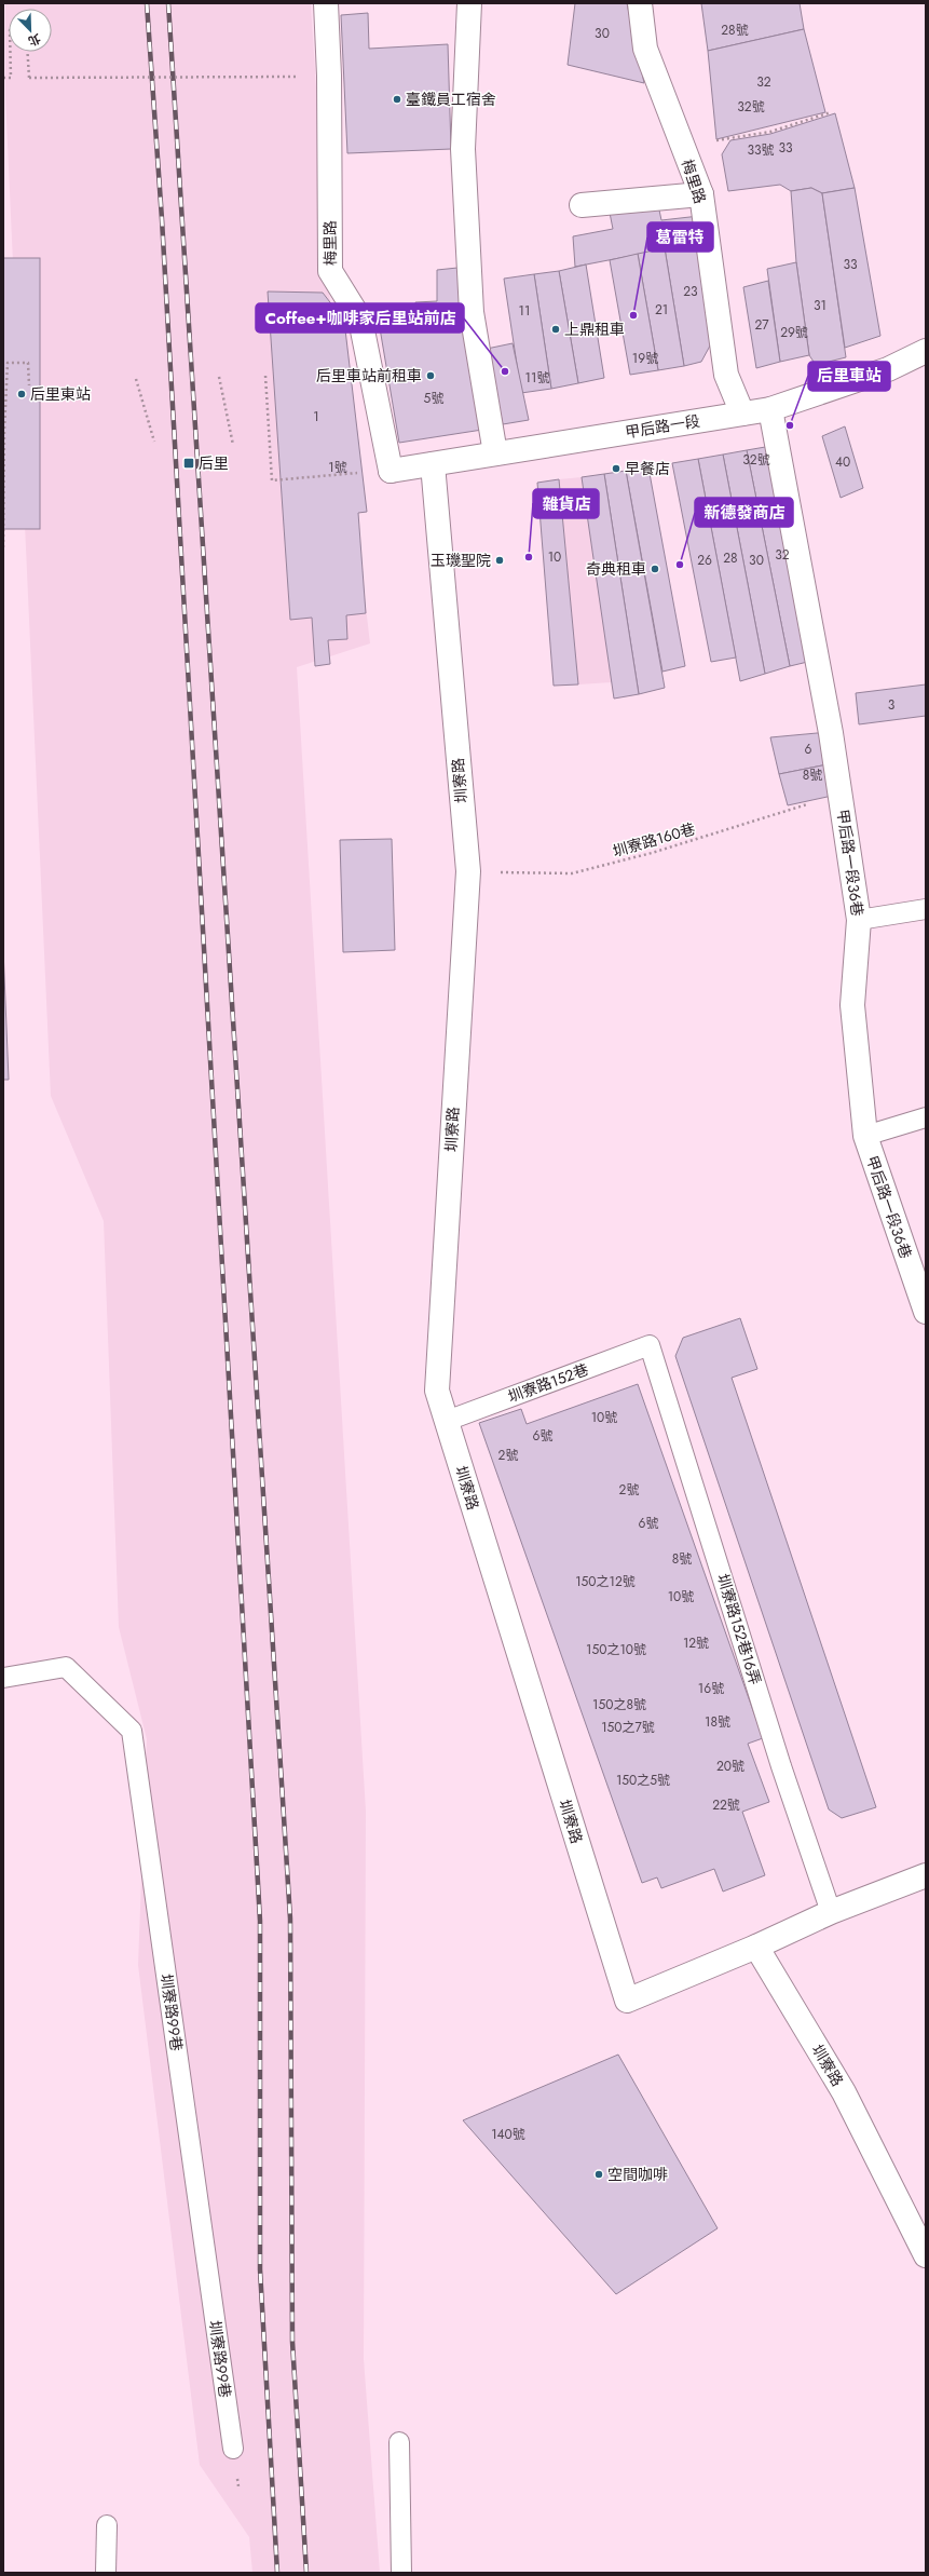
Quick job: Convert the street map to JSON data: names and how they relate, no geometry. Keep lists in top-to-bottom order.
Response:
{
  "streets": {
    "street": [
      "梅里路",
      "甲后路一段",
      "圳寮路",
      "甲后路一段36巷"
    ],
    "lane": ["圳寮路152巷", "圳寮路152巷16弄", "圳寮路99巷"],
    "path": ["圳寮路160巷"]
  },
  "crossings": [
    ["梅里路", "甲后路一段"],
    ["甲后路一段", "圳寮路"],
    ["甲后路一段", "甲后路一段36巷"],
    ["圳寮路", "圳寮路160巷"],
    ["圳寮路", "圳寮路152巷"],
    ["圳寮路160巷", "甲后路一段36巷"],
    ["圳寮路152巷", "圳寮路152巷16弄"]
  ],
  "places": {
    "other": [
      "臺鐵員工宿舍",
      "葛雷特",
      "上鼎租車",
      "Coffee+咖啡家后里站前店",
      "后里車站前租車",
      "后里東站",
      "后里車站",
      "早餐店",
      "雜貨店",
      "玉璣聖院",
      "新德發商店",
      "奇典租車",
      "空間咖啡"
    ],
    "transit": ["后里"]
  },
  "house_numbers": [
    "28號",
    "30",
    "32",
    "32號",
    "33",
    "33號",
    "33",
    "23",
    "31",
    "21",
    "11",
    "27",
    "29號",
    "19號",
    "11號",
    "5號",
    "1",
    "32號",
    "40",
    "1號",
    "32",
    "10",
    "28",
    "26",
    "30",
    "3",
    "6",
    "8號",
    "10號",
    "6號",
    "2號",
    "2號",
    "6號",
    "8號",
    "150之12號",
    "10號",
    "12號",
    "150之10號",
    "16號",
    "150之8號",
    "18號",
    "150之7號",
    "20號",
    "150之5號",
    "22號",
    "140號"
  ],
  "north": "bottom right"
}
